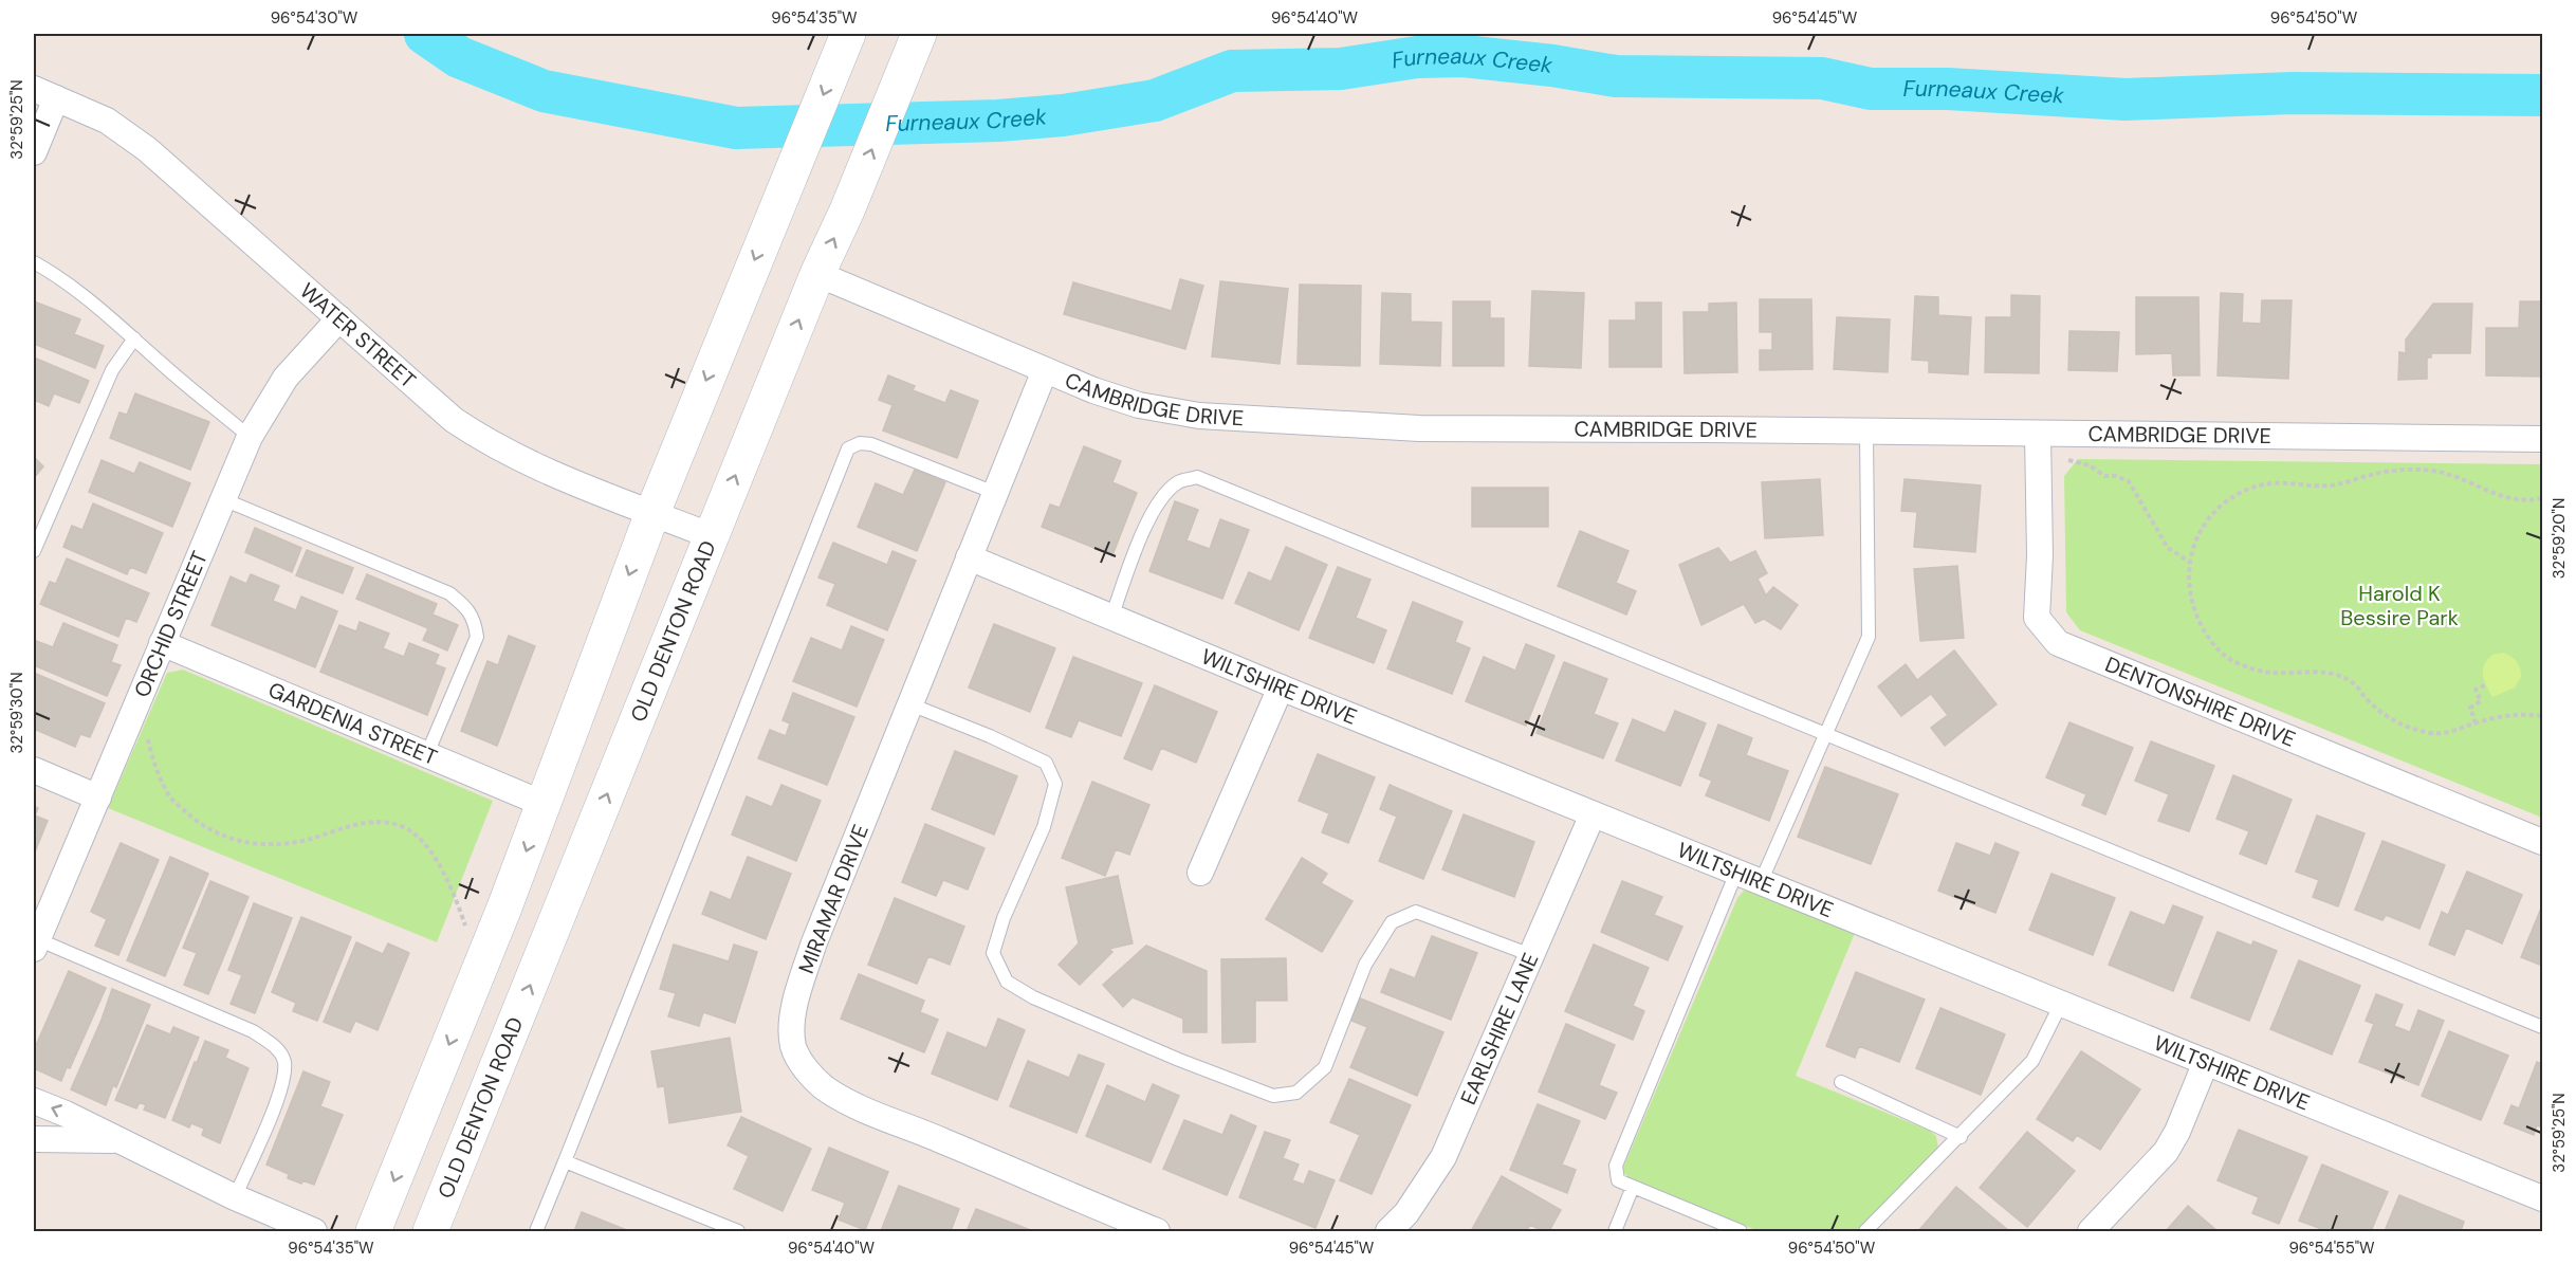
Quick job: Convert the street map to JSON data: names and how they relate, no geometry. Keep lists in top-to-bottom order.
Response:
{
  "streets": {
    "main road": ["OLD DENTON ROAD"],
    "street": [
      "WATER STREET",
      "CAMBRIDGE DRIVE",
      "ORCHID STREET",
      "WILTSHIRE DRIVE",
      "DENTONSHIRE DRIVE",
      "GARDENIA STREET",
      "MIRAMAR DRIVE",
      "EARLSHIRE LANE"
    ]
  },
  "crossings": [
    ["WATER STREET", "ORCHID STREET"],
    ["WATER STREET", "OLD DENTON ROAD"],
    ["CAMBRIDGE DRIVE", "OLD DENTON ROAD"],
    ["CAMBRIDGE DRIVE", "DENTONSHIRE DRIVE"],
    ["CAMBRIDGE DRIVE", "MIRAMAR DRIVE"],
    ["ORCHID STREET", "GARDENIA STREET"],
    ["WILTSHIRE DRIVE", "MIRAMAR DRIVE"],
    ["WILTSHIRE DRIVE", "EARLSHIRE LANE"]
  ],
  "water": ["Furneaux Creek"],
  "parks": ["Harold K Bessire Park"],
  "coordinates": [
    "96°54'30\"W",
    "96°54'35\"W",
    "96°54'40\"W",
    "96°54'45\"W",
    "96°54'50\"W",
    "32°59'25\"N",
    "32°59'20\"N",
    "32°59'30\"N",
    "96°54'55\"W"
  ]
}
